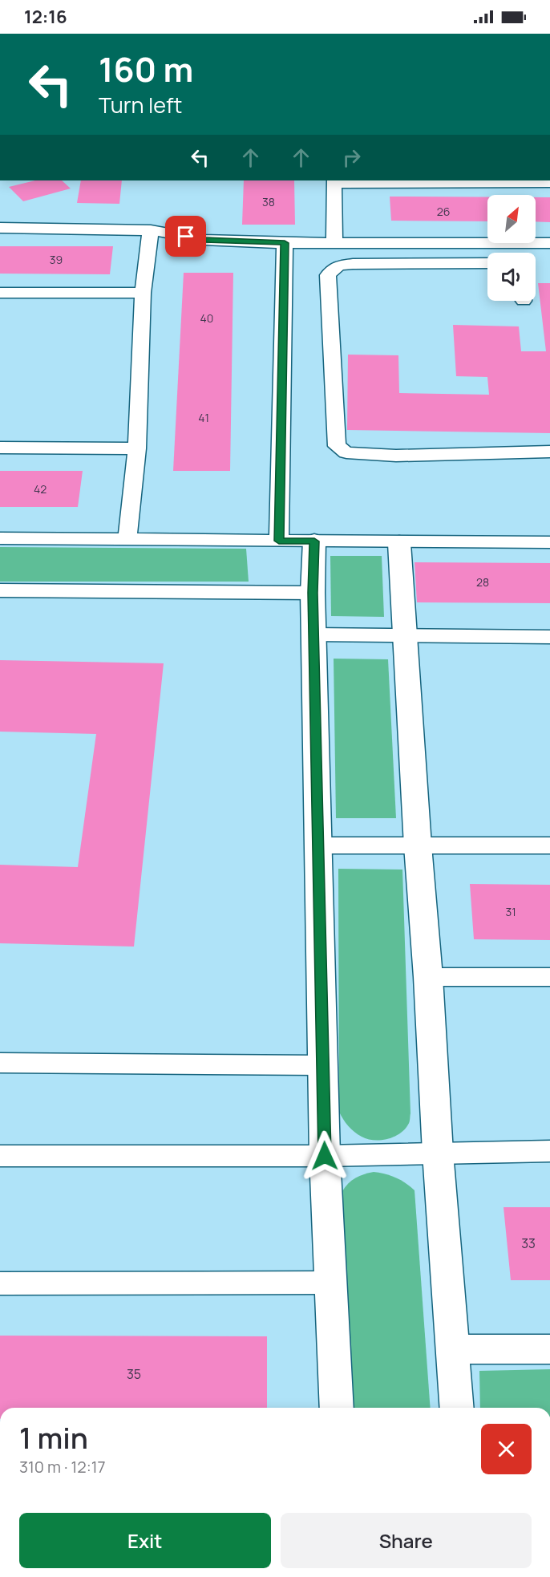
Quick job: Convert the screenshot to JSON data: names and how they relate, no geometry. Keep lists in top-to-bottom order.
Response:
{
  "house_numbers": [
    "38",
    "26",
    "39",
    "40",
    "41",
    "42",
    "28",
    "31",
    "33",
    "35"
  ],
  "north": "top right",
  "page": {
    "status": "12:16",
    "turn": ["160 m", "Turn left"],
    "heading": ["1 min", "310 m · 12:17"],
    "buttons": ["Exit", "Share"]
  }
}
